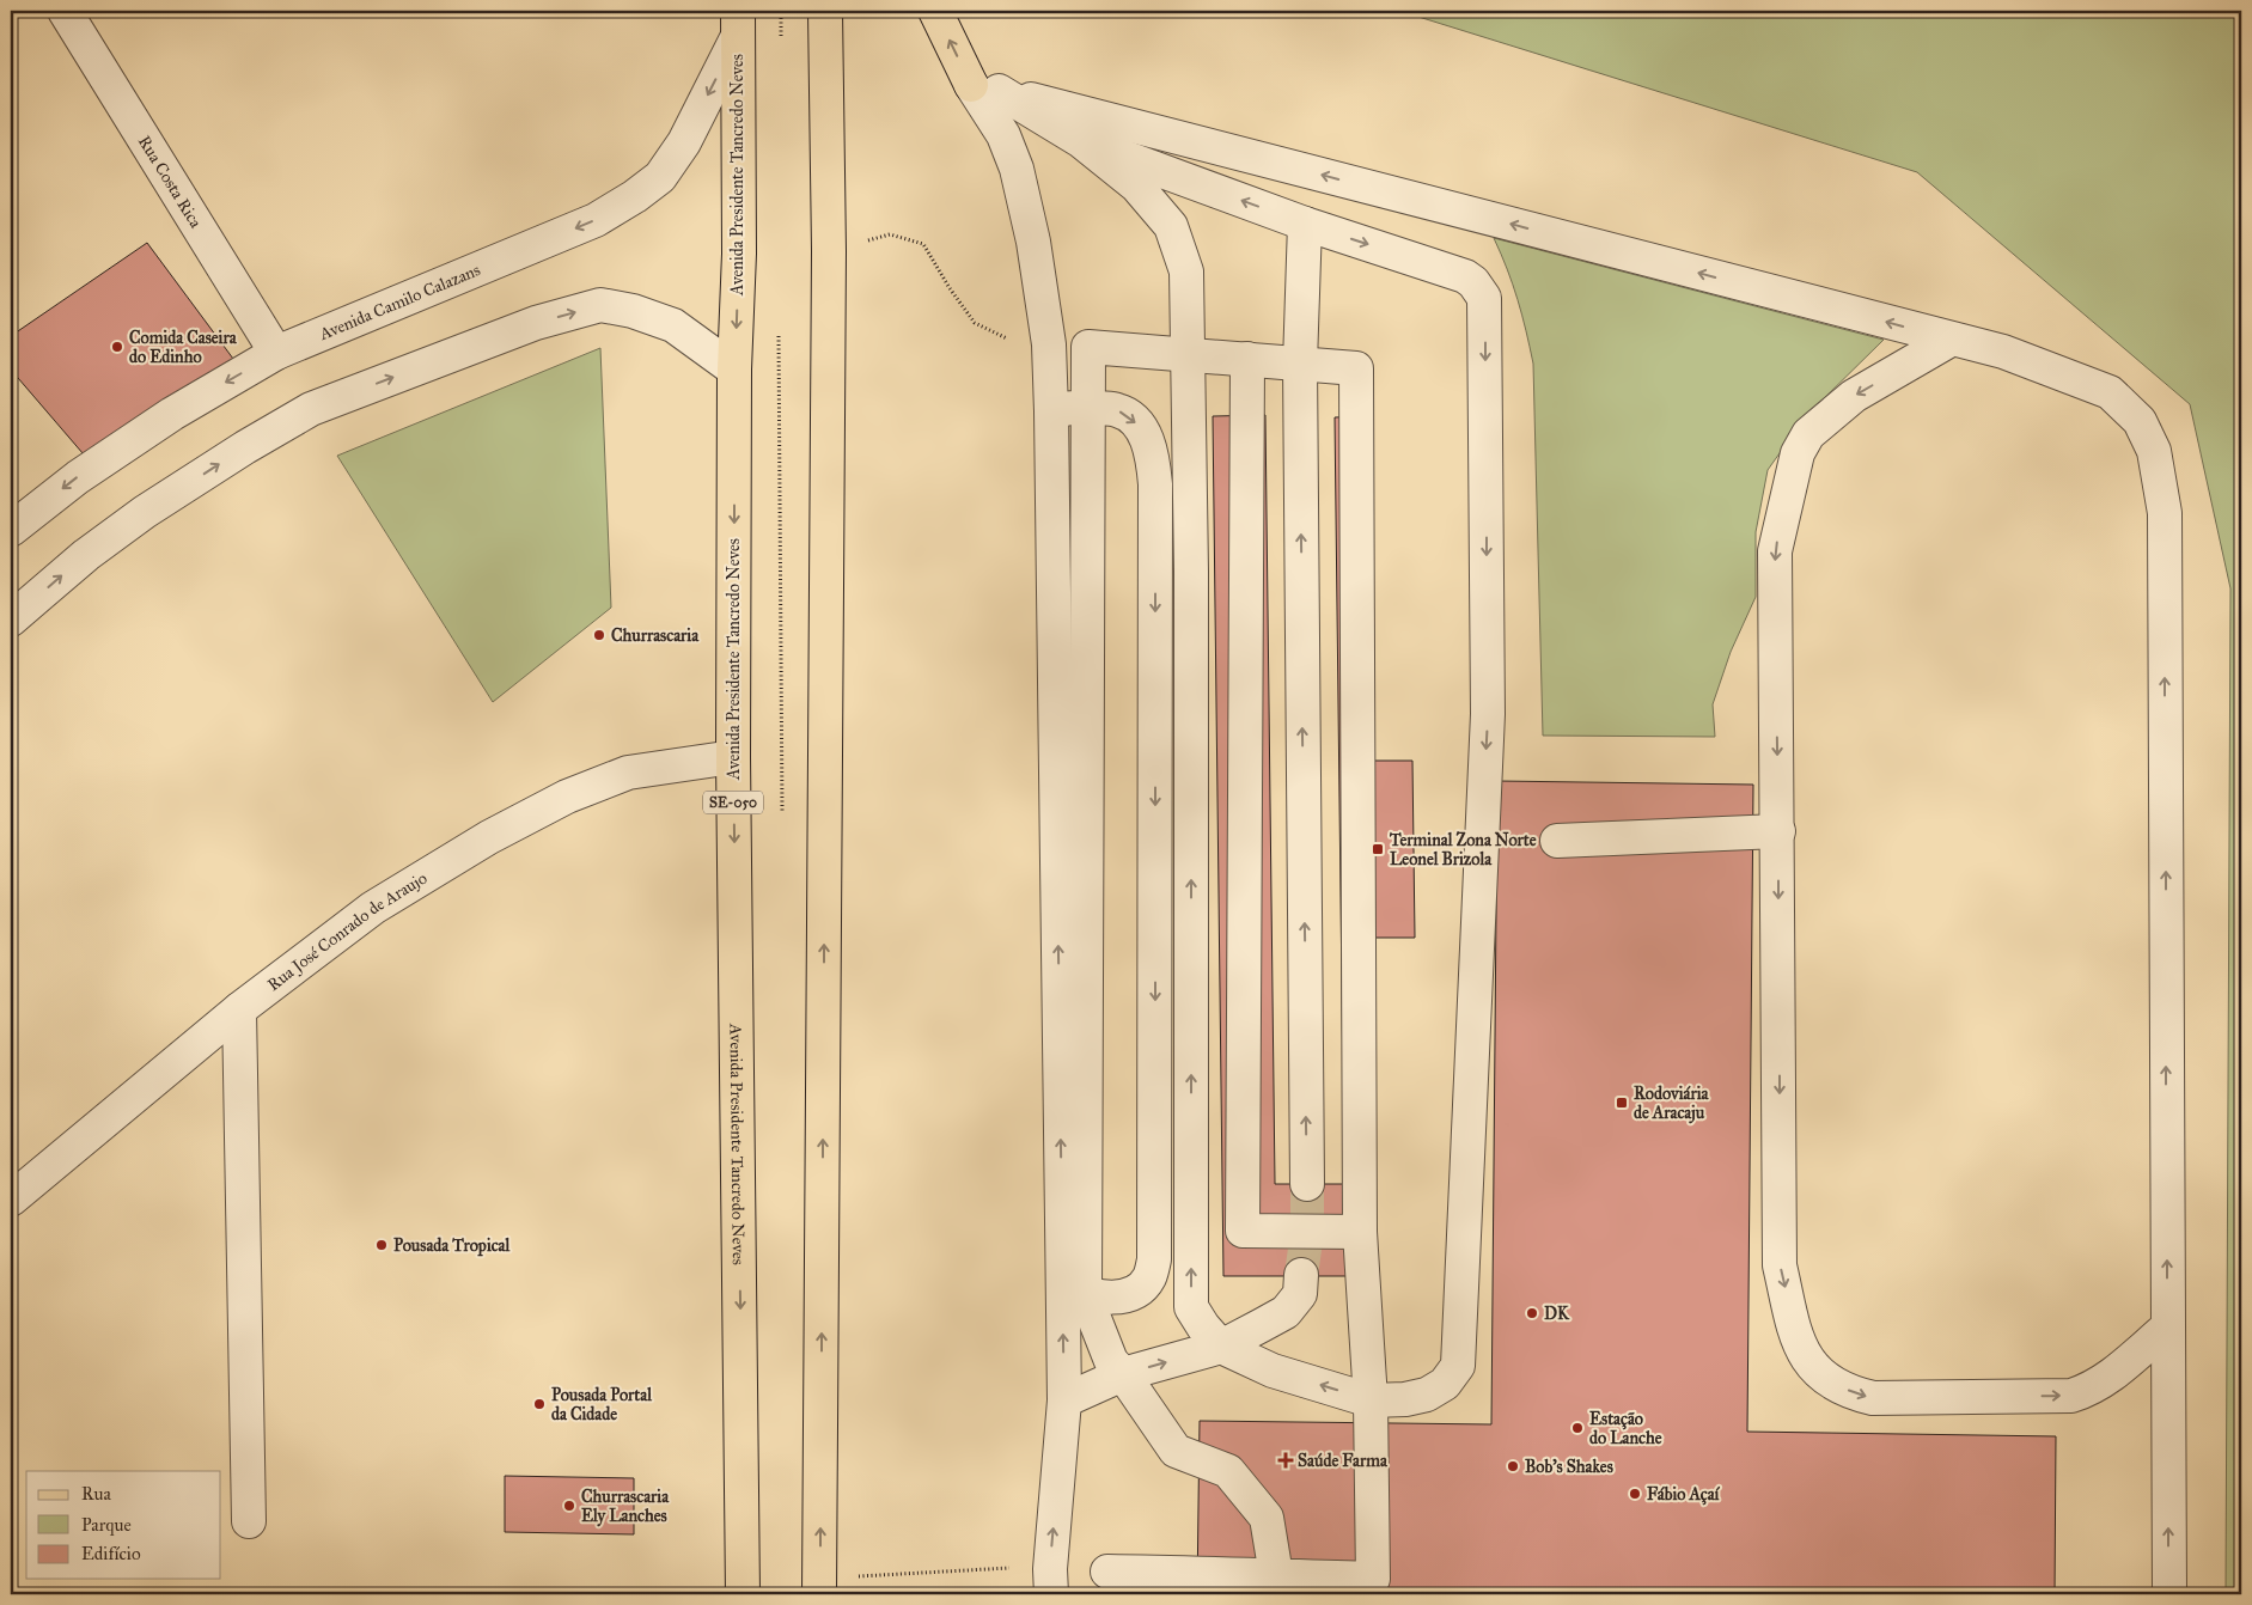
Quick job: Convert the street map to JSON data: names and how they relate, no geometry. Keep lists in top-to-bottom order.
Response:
{
  "streets": {
    "main road": ["Avenida Presidente Tancredo Neves", "SE-050"],
    "street": ["Rua Costa Rica", "Avenida Camilo Calazans", "Rua José Conrado de Araujo"]
  },
  "crossings": [
    ["Avenida Presidente Tancredo Neves", "Avenida Camilo Calazans"],
    ["Avenida Presidente Tancredo Neves", "Rua José Conrado de Araujo"],
    ["Rua Costa Rica", "Avenida Camilo Calazans"]
  ],
  "one_way": ["Avenida Camilo Calazans"],
  "places": {
    "other": [
      "Comida Caseira do Edinho",
      "Churrascaria",
      "Pousada Tropical",
      "DK",
      "Pousada Portal da Cidade",
      "Estação do Lanche",
      "Bob's Shakes",
      "Fábio Açaí",
      "Churrascaria Ely Lanches"
    ],
    "transit": ["Terminal Zona Norte Leonel Brizola", "Rodoviária de Aracaju"],
    "health": ["Saúde Farma"]
  },
  "legend": ["Rua", "Parque", "Edifício"]
}
